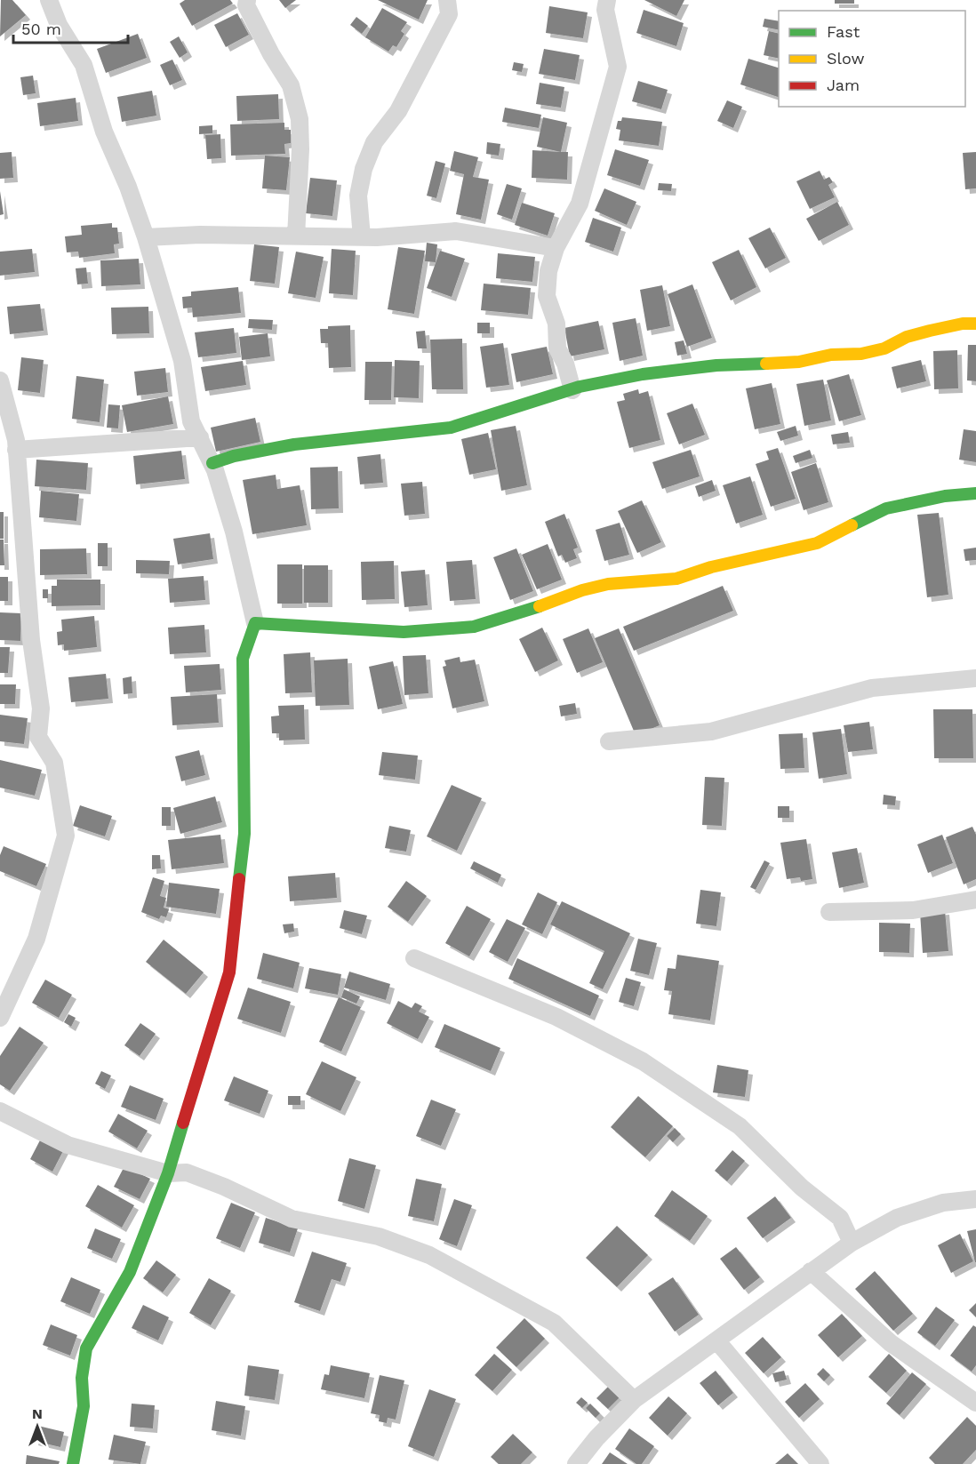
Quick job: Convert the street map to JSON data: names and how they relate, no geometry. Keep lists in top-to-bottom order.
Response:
{
  "legend": ["Fast", "Slow", "Jam"],
  "scale_bar": "50 m",
  "north": "top"
}
